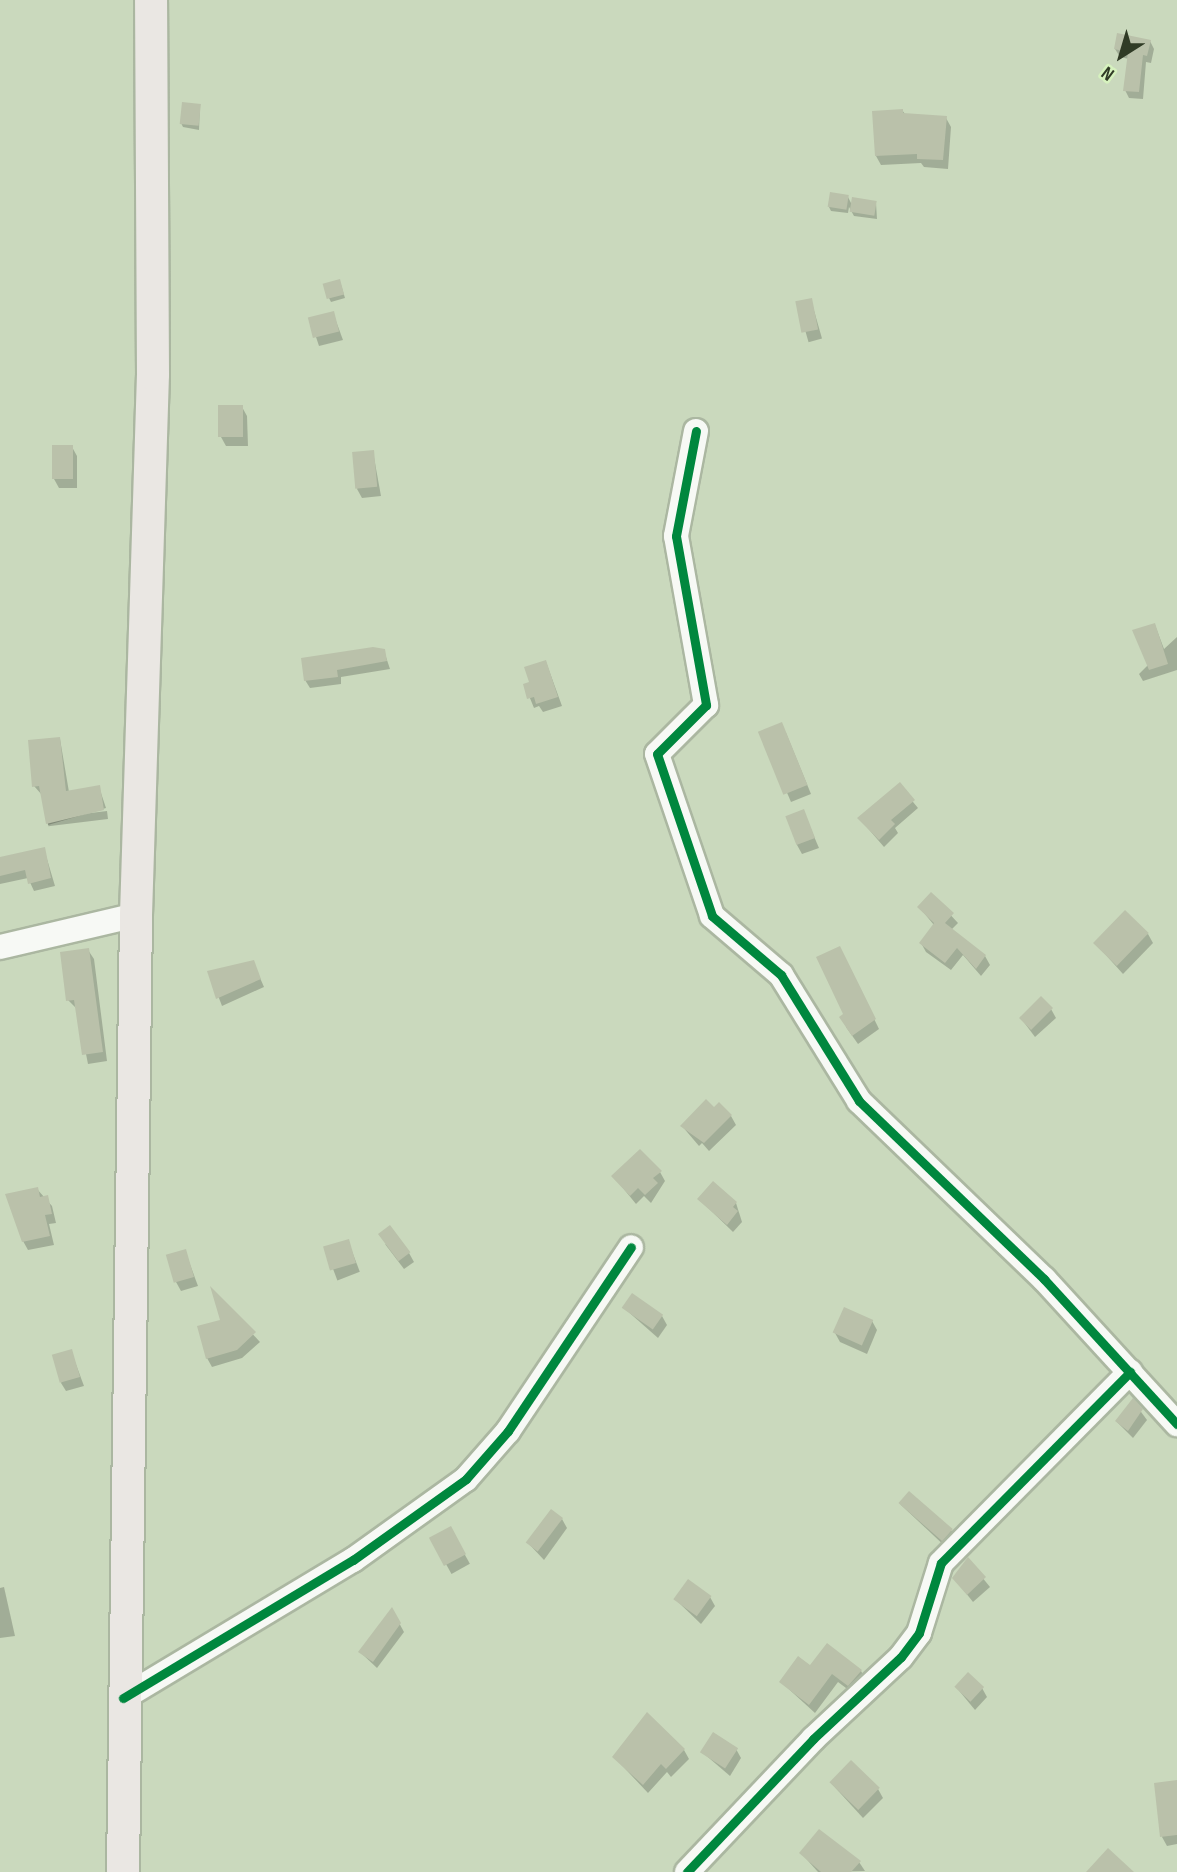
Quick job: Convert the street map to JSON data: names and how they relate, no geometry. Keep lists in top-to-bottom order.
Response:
{
  "north": "bottom left"
}
